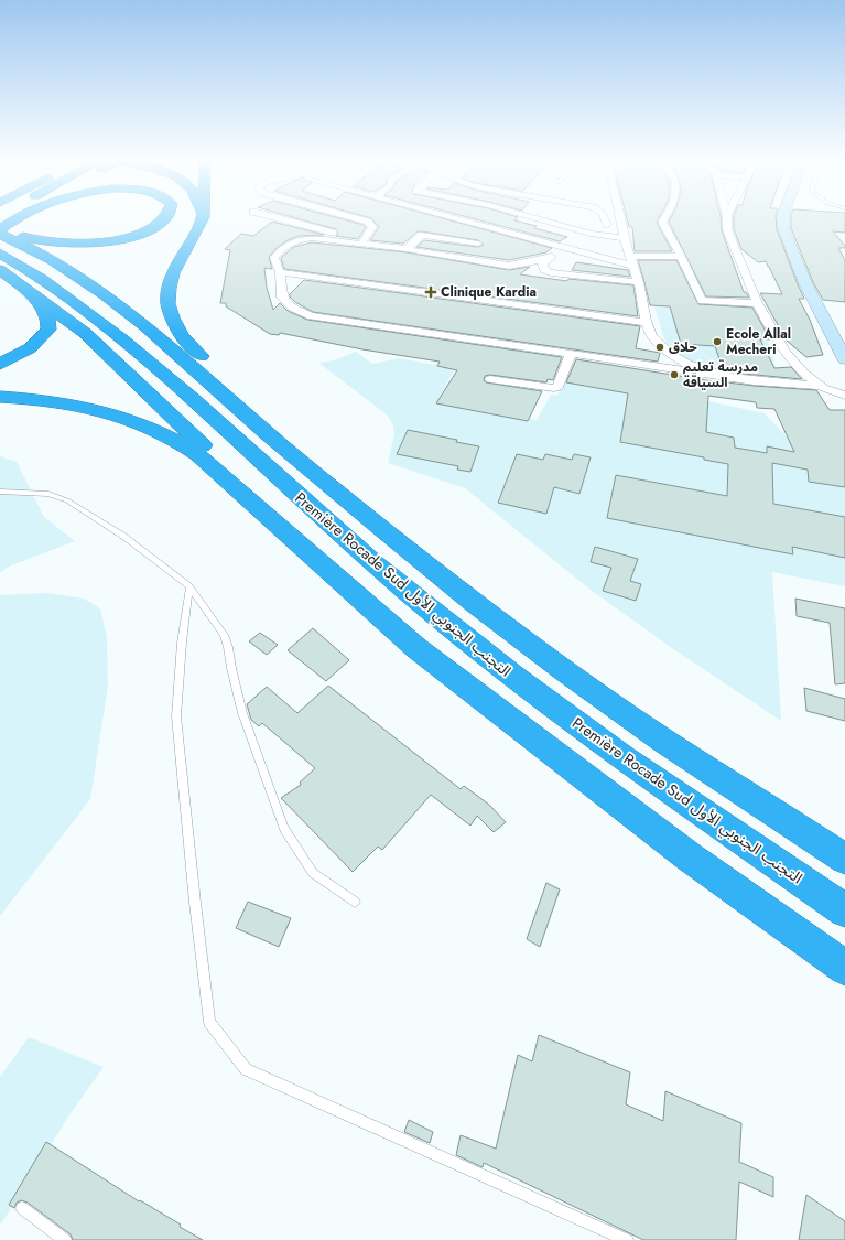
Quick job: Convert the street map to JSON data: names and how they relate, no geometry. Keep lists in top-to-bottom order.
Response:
{
  "streets": {
    "highway": ["Première Rocade Sud التجنب الجنوبي الأول"]
  },
  "places": {
    "health": ["Clinique Kardia"],
    "other": ["Ecole Allal Mecheri", "حلاق", "مدرسة تعليم السياقة"]
  }
}
